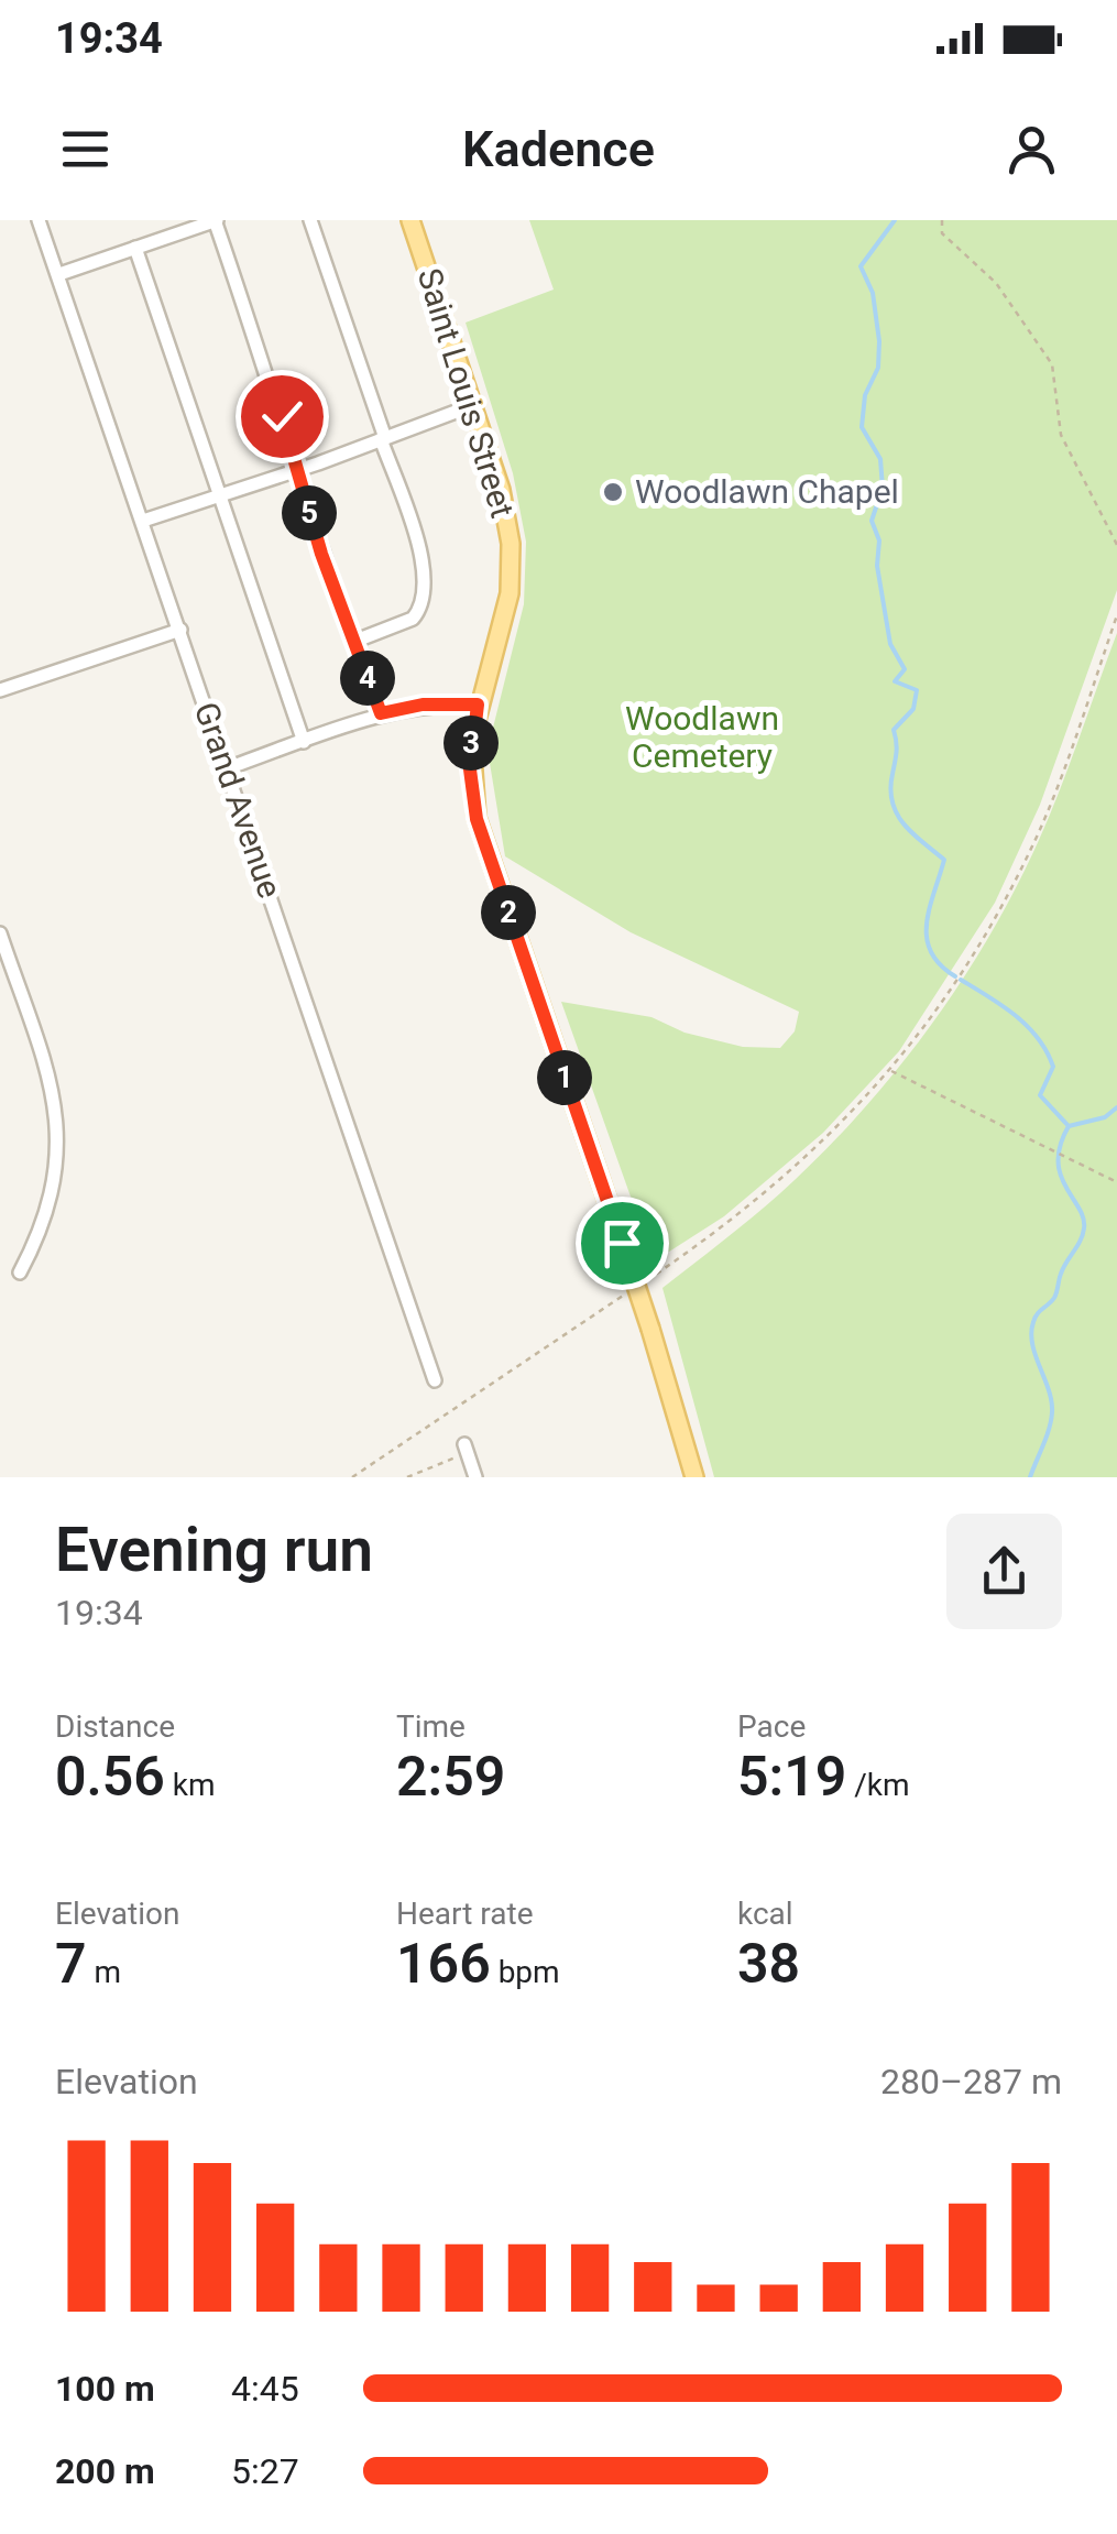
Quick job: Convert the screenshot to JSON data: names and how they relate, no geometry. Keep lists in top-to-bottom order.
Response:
{
  "streets": {
    "main road": ["Saint Louis Street"],
    "street": ["Grand Avenue"]
  },
  "parks": ["Woodlawn Cemetery"],
  "places": ["Woodlawn Chapel"],
  "page": {
    "status": "19:34",
    "header": "Kadence",
    "pins": [
      "5",
      "4",
      "3",
      "2",
      "1"
    ],
    "heading": ["Evening run", "19:34"],
    "stats": [
      ["Distance", "0.56 km"],
      ["Time", "2:59"],
      ["Pace", "5:19 /km"],
      ["Elevation", "7 m"],
      ["Heart rate", "166 bpm"],
      ["kcal", "38"]
    ],
    "chart": ["Elevation", "280–287 m"],
    "list": [
      {
        "name": "100 m",
        "note": "4:45"
      },
      {
        "name": "200 m",
        "note": "5:27"
      }
    ]
  }
}
